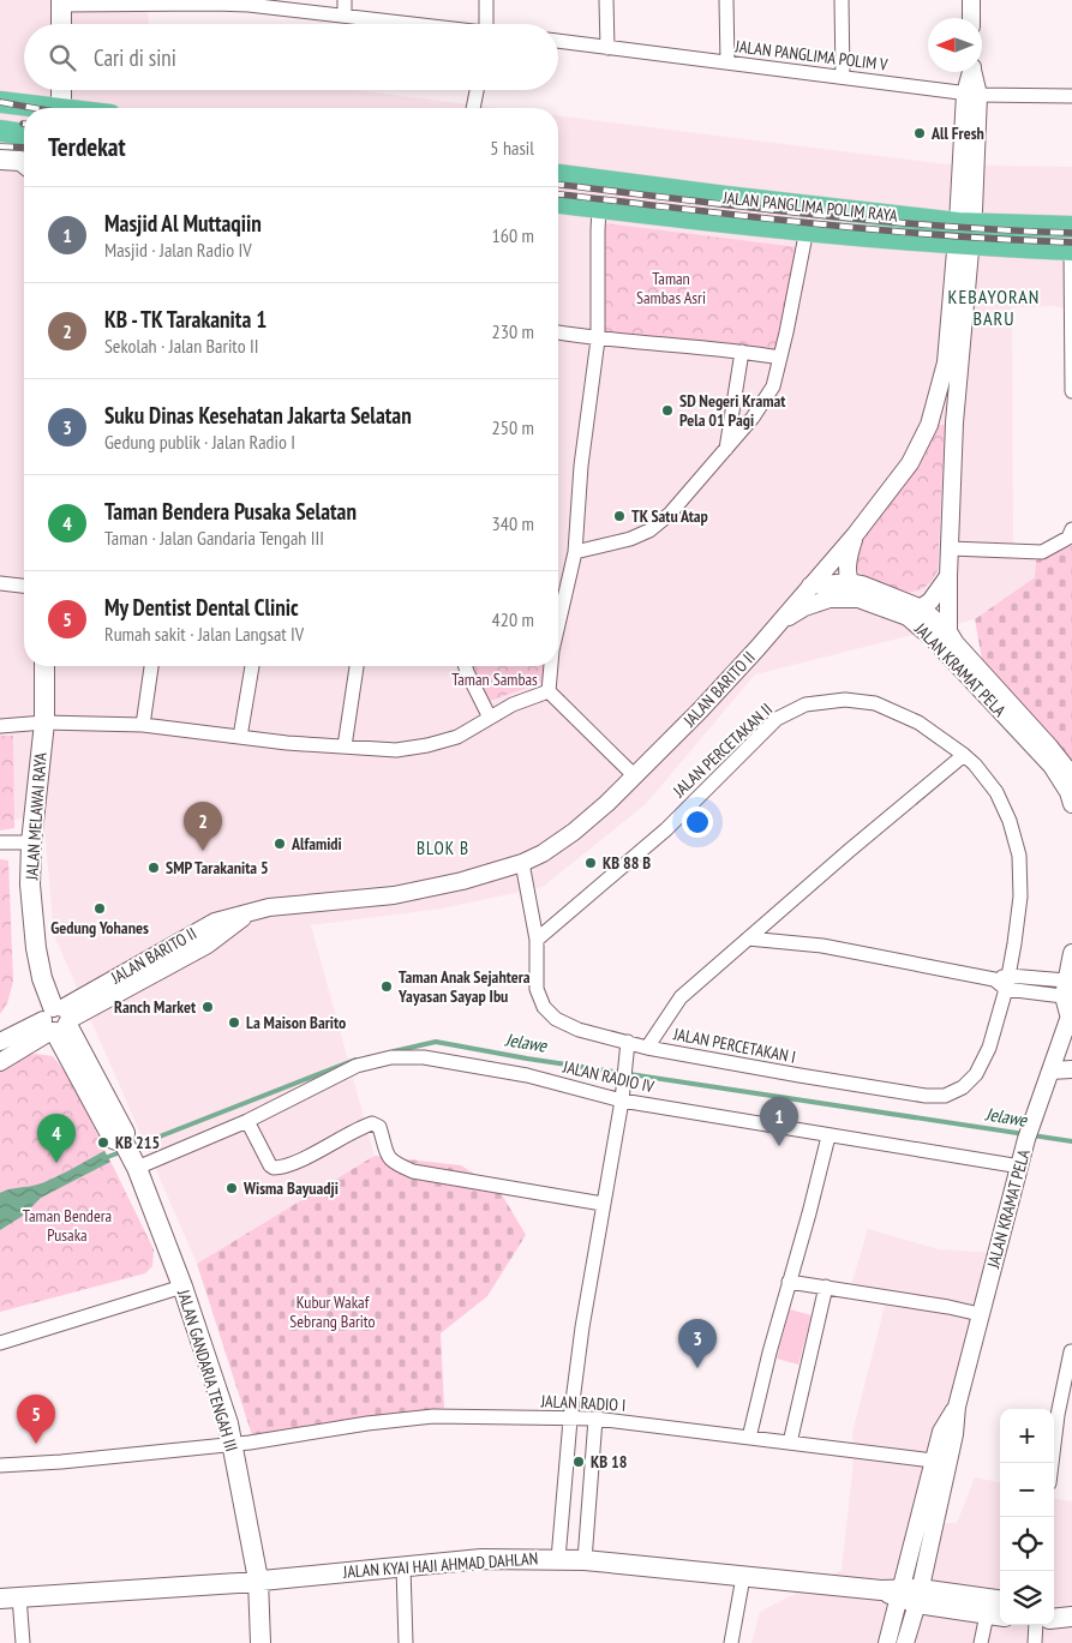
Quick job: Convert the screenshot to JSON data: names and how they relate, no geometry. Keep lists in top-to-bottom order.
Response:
{
  "streets": {
    "main road": [
      "JALAN PANGLIMA POLIM RAYA",
      "JALAN MELAWAI RAYA",
      "JALAN GANDARIA TENGAH III",
      "JALAN KYAI HAJI AHMAD DAHLAN"
    ],
    "street": [
      "JALAN PANGLIMA POLIM V",
      "JALAN KRAMAT PELA",
      "JALAN BARITO II",
      "JALAN PERCETAKAN II",
      "JALAN PERCETAKAN I",
      "JALAN RADIO IV",
      "JALAN RADIO I"
    ]
  },
  "crossings": [
    ["JALAN PANGLIMA POLIM V", "JALAN BARITO II"],
    ["JALAN PANGLIMA POLIM RAYA", "JALAN BARITO II"],
    ["JALAN KRAMAT PELA", "JALAN BARITO II"],
    ["JALAN KRAMAT PELA", "JALAN RADIO IV"],
    ["JALAN KRAMAT PELA", "JALAN RADIO I"],
    ["JALAN KRAMAT PELA", "JALAN KYAI HAJI AHMAD DAHLAN"],
    ["JALAN BARITO II", "JALAN MELAWAI RAYA"],
    ["JALAN BARITO II", "JALAN PERCETAKAN I"],
    ["JALAN BARITO II", "JALAN GANDARIA TENGAH III"],
    ["JALAN PERCETAKAN II", "JALAN PERCETAKAN I"],
    ["JALAN MELAWAI RAYA", "JALAN GANDARIA TENGAH III"],
    ["JALAN RADIO IV", "JALAN GANDARIA TENGAH III"],
    ["JALAN GANDARIA TENGAH III", "JALAN RADIO I"],
    ["JALAN GANDARIA TENGAH III", "JALAN KYAI HAJI AHMAD DAHLAN"]
  ],
  "districts": ["KEBAYORAN BARU", "BLOK B"],
  "water": ["Jelawe"],
  "parks": [
    "Taman Sambas Asri",
    "Taman Sambas",
    "Taman Bendera Pusaka",
    "Kubur Wakaf Sebrang Barito"
  ],
  "places": [
    "All Fresh",
    "SD Negeri Kramat Pela 01 Pagi",
    "TK Satu Atap",
    "Alfamidi",
    "KB 88 B",
    "SMP Tarakanita 5",
    "Gedung Yohanes",
    "Taman Anak Sejahtera Yayasan Sayap Ibu",
    "Ranch Market",
    "La Maison Barito",
    "KB 215",
    "Wisma Bayuadji",
    "KB 18"
  ],
  "north": "left",
  "page": {
    "search": "Cari di sini",
    "heading": ["Terdekat", "5 hasil"],
    "list": [
      {
        "mark": "1",
        "name": "Masjid Al Muttaqiin",
        "note": "Masjid · Jalan Radio IV",
        "value": "160 m"
      },
      {
        "mark": "2",
        "name": "KB - TK Tarakanita 1",
        "note": "Sekolah · Jalan Barito II",
        "value": "230 m"
      },
      {
        "mark": "3",
        "name": "Suku Dinas Kesehatan Jakarta Selatan",
        "note": "Gedung publik · Jalan Radio I",
        "value": "250 m"
      },
      {
        "mark": "4",
        "name": "Taman Bendera Pusaka Selatan",
        "note": "Taman · Jalan Gandaria Tengah III",
        "value": "340 m"
      },
      {
        "mark": "5",
        "name": "My Dentist Dental Clinic",
        "note": "Rumah sakit · Jalan Langsat IV",
        "value": "420 m"
      }
    ],
    "pins": [
      "2",
      "1",
      "4",
      "3",
      "5"
    ],
    "map_buttons": ["+", "−"]
  }
}
